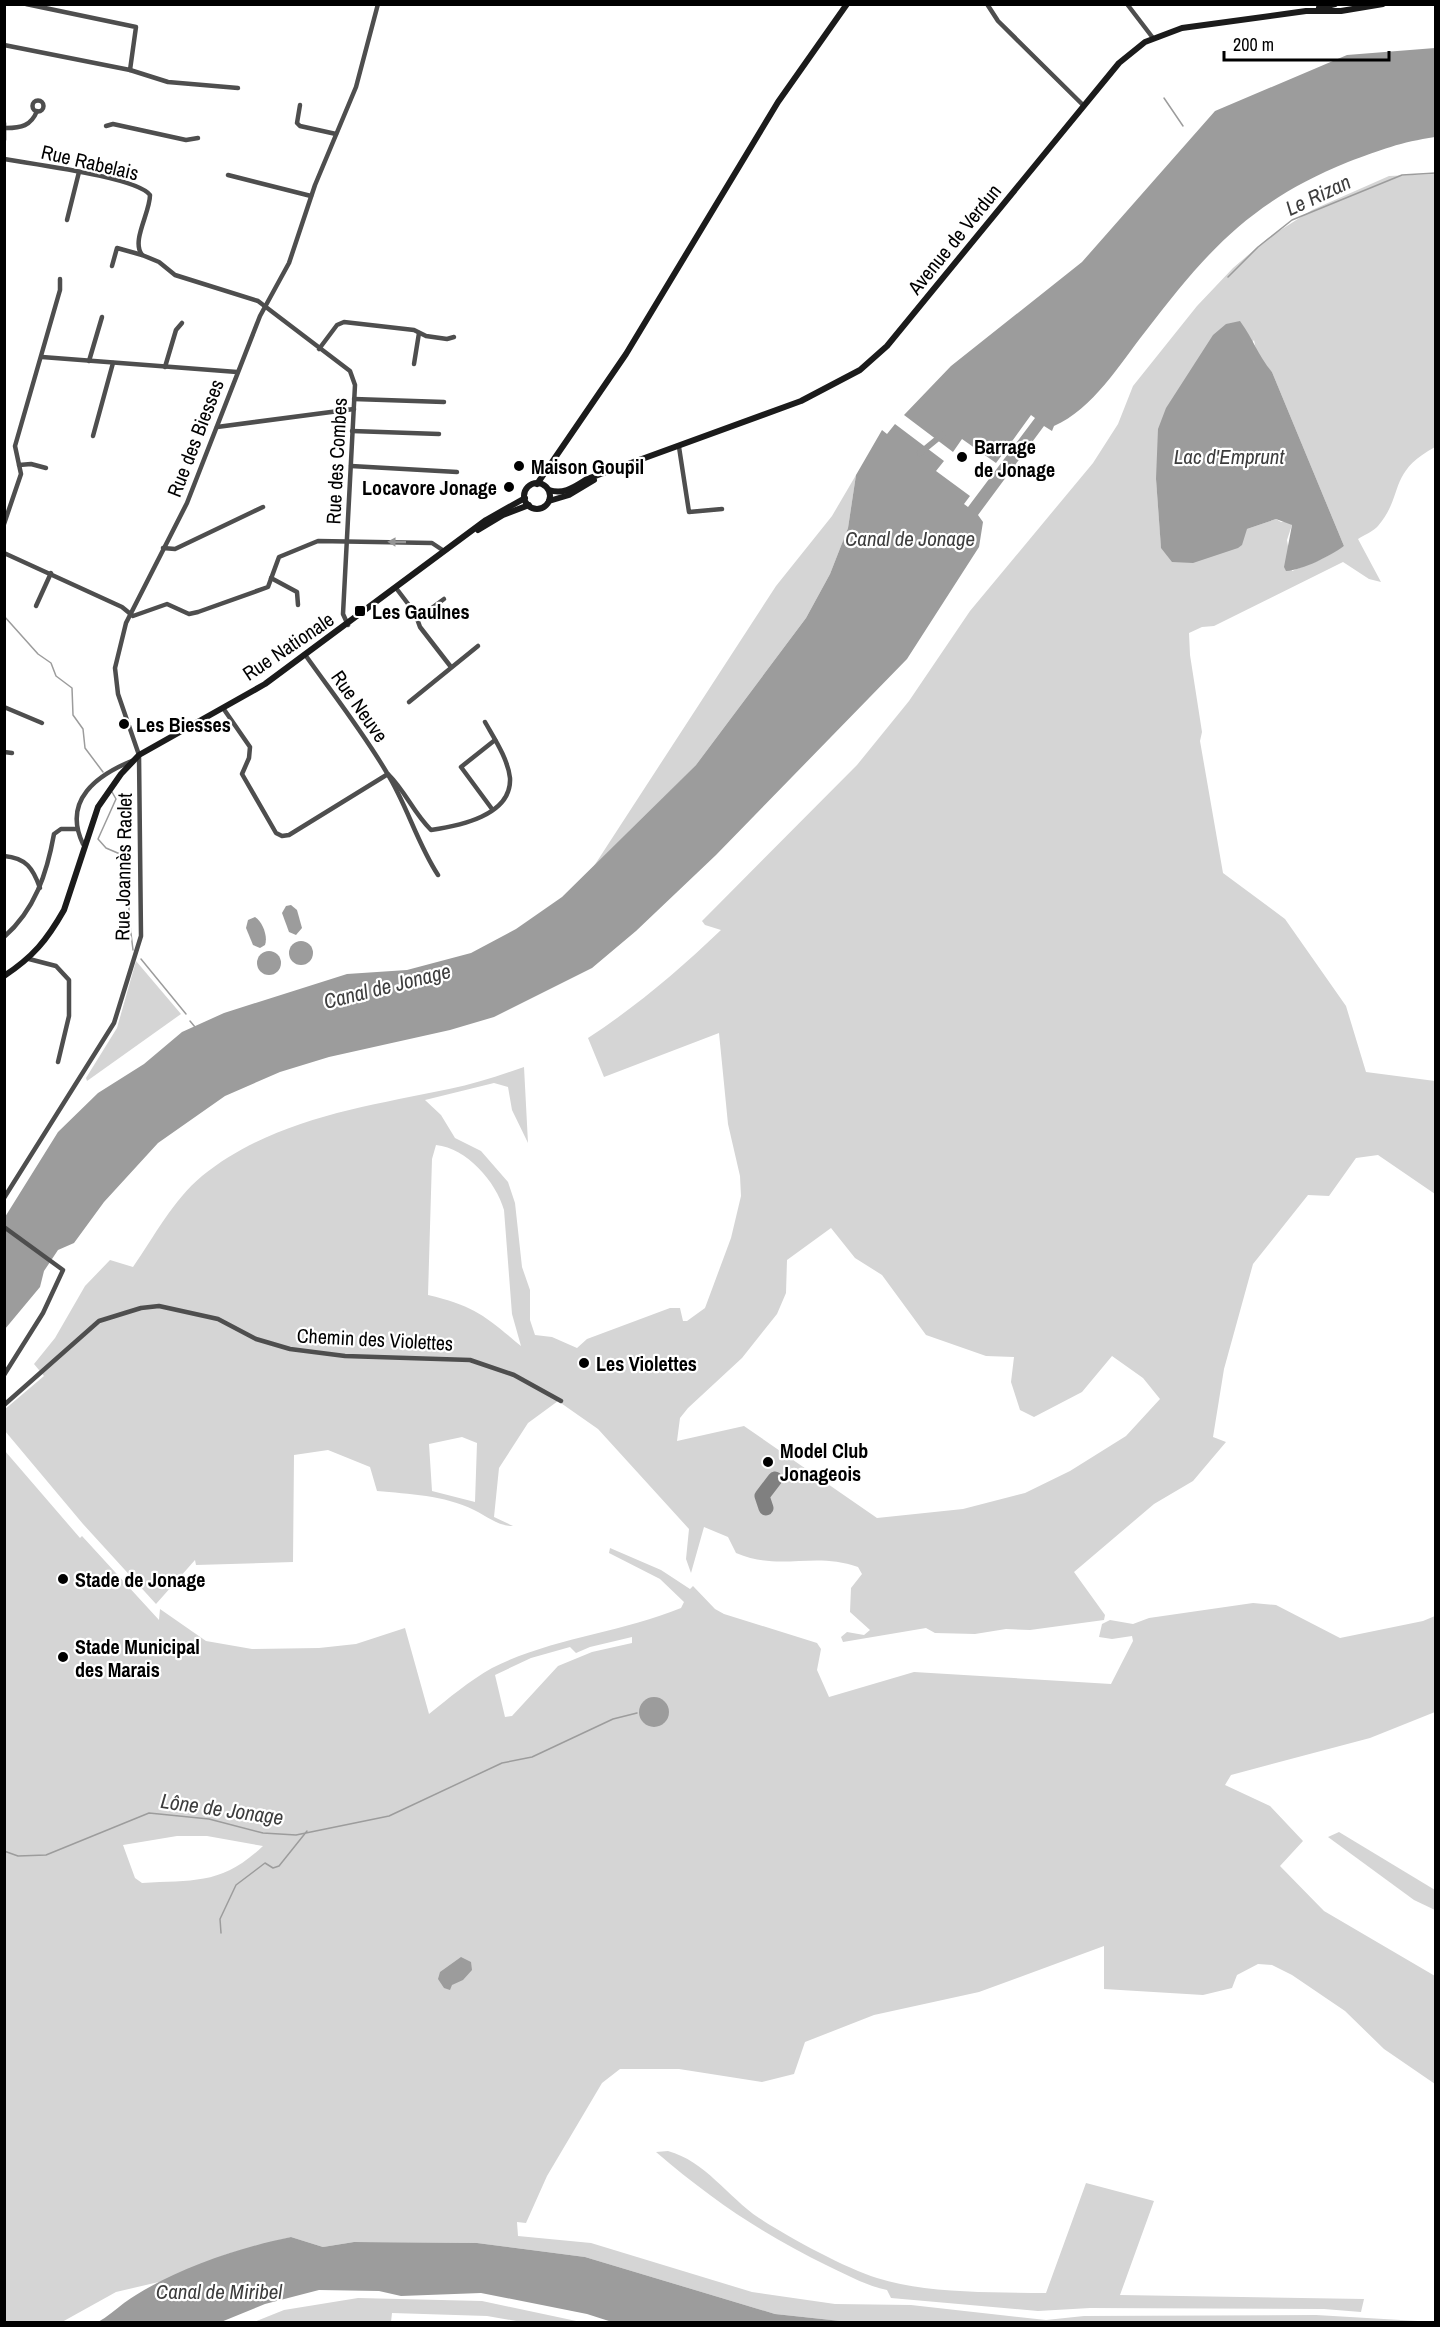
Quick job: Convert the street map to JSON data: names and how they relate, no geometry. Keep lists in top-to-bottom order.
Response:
{
  "streets": {
    "main road": ["Avenue de Verdun", "Rue Nationale"],
    "street": [
      "Rue Rabelais",
      "Rue des Biesses",
      "Rue des Combes",
      "Rue Neuve",
      "Rue Joannès Raclet",
      "Chemin des Violettes"
    ]
  },
  "crossings": [
    ["Avenue de Verdun", "Rue Nationale"],
    ["Rue des Biesses", "Rue des Combes"],
    ["Rue des Biesses", "Rue Nationale"],
    ["Rue des Biesses", "Rue Joannès Raclet"],
    ["Rue des Combes", "Rue Nationale"],
    ["Rue Nationale", "Rue Neuve"],
    ["Rue Nationale", "Rue Joannès Raclet"]
  ],
  "water": [
    "Le Rizan",
    "Lac d'Emprunt",
    "Canal de Jonage",
    "Lône de Jonage",
    "Canal de Miribel"
  ],
  "places": {
    "other": [
      "Barrage de Jonage",
      "Maison Goupil",
      "Locavore Jonage",
      "Les Biesses",
      "Les Violettes",
      "Model Club Jonageois",
      "Stade de Jonage",
      "Stade Municipal des Marais"
    ],
    "transit": ["Les Gaulnes"]
  },
  "scale_bar": "200 m"
}
